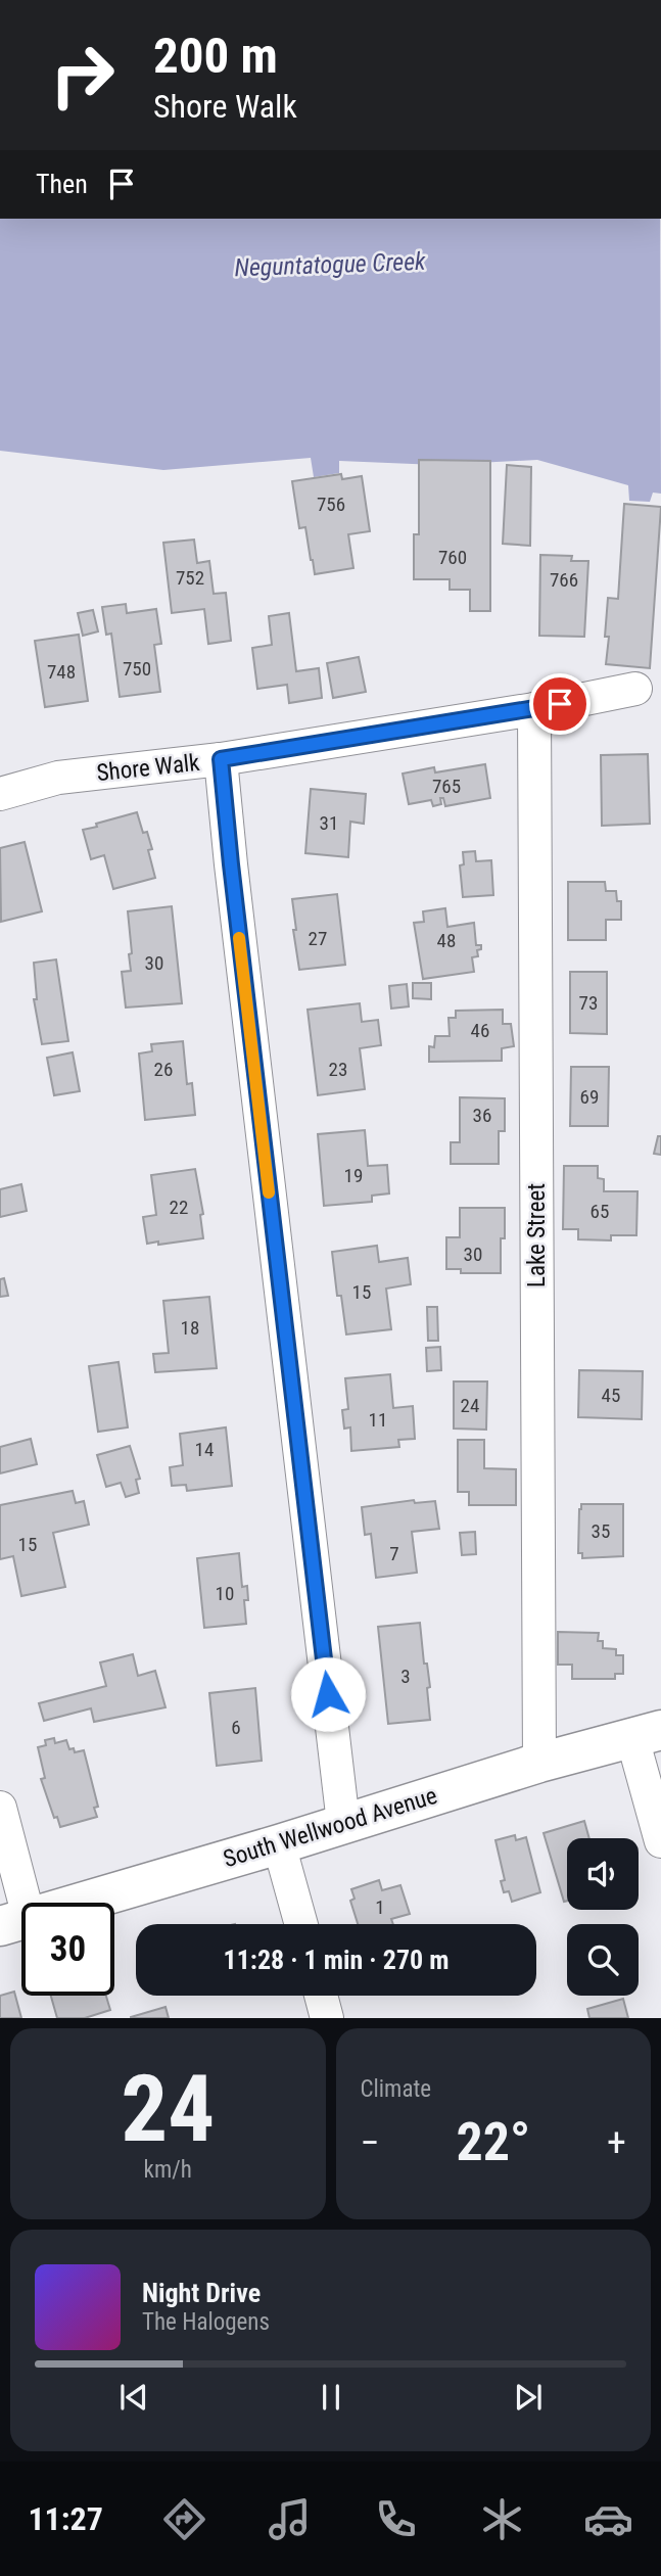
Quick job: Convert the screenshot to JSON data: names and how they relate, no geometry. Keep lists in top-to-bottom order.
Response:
{
  "streets": {
    "street": ["Shore Walk", "Lake Street", "South Wellwood Avenue"]
  },
  "crossings": [
    ["Shore Walk", "Lake Street"],
    ["Lake Street", "South Wellwood Avenue"]
  ],
  "water": ["Neguntatogue Creek"],
  "house_numbers": [
    "756",
    "760",
    "752",
    "766",
    "750",
    "748",
    "765",
    "31",
    "27",
    "48",
    "30",
    "73",
    "46",
    "26",
    "23",
    "69",
    "36",
    "19",
    "22",
    "65",
    "30",
    "15",
    "18",
    "45",
    "24",
    "11",
    "14",
    "35",
    "15",
    "7",
    "10",
    "3",
    "6",
    "1"
  ],
  "page": {
    "turn": ["200 m", "Shore Walk"],
    "then": "Then",
    "limit": "30",
    "trip": "11:28 · 1 min · 270 m",
    "tile": [
      ["24", "km/h"],
      "Climate"
    ],
    "heat": ["−", "22°", "+"],
    "song": ["Night Drive", "The Halogens"],
    "tabs": "11:27"
  }
}
